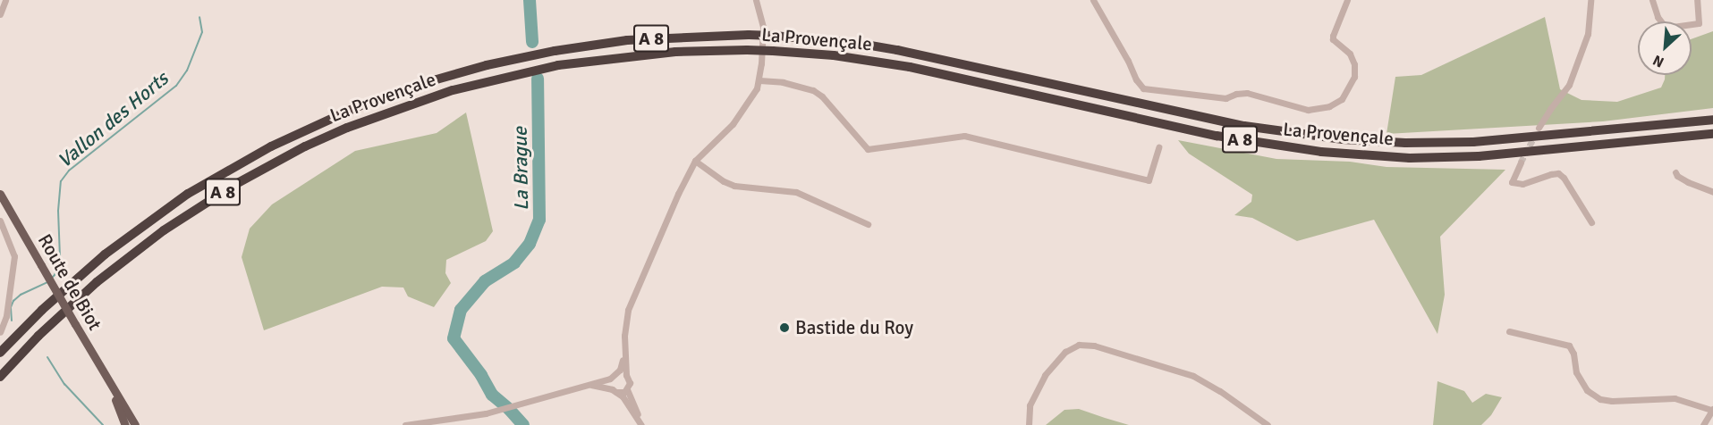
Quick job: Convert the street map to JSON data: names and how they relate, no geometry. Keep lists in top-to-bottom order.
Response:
{
  "streets": {
    "highway": ["A 8", "La Provençale"],
    "main road": ["Route de Biot"]
  },
  "water": ["Vallon des Horts", "La Brague"],
  "places": ["Bastide du Roy"],
  "north": "bottom left"
}
